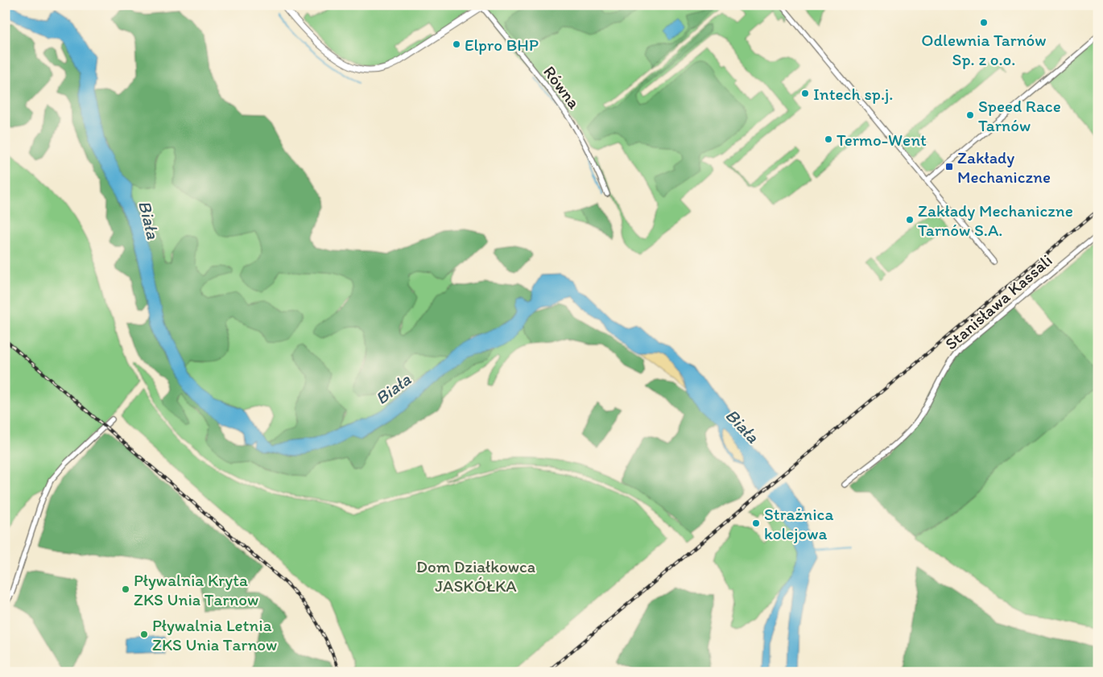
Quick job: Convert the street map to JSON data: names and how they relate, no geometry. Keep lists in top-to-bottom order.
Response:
{
  "streets": {
    "street": ["Równa", "Stanisława Kassali"]
  },
  "water": ["Biała"],
  "parks": ["Dom Działkowca JASKÓŁKA"],
  "places": {
    "other": [
      "Odlewnia Tarnów Sp. z o.o.",
      "Elpro BHP",
      "Intech sp.j.",
      "Speed Race Tarnów",
      "Termo-Went",
      "Zakłady Mechaniczne Tarnów S.A.",
      "Strażnica kolejowa",
      "Pływalnia Kryta ZKS Unia Tarnow",
      "Pływalnia Letnia ZKS Unia Tarnow"
    ],
    "transit": ["Zakłady Mechaniczne"]
  }
}
